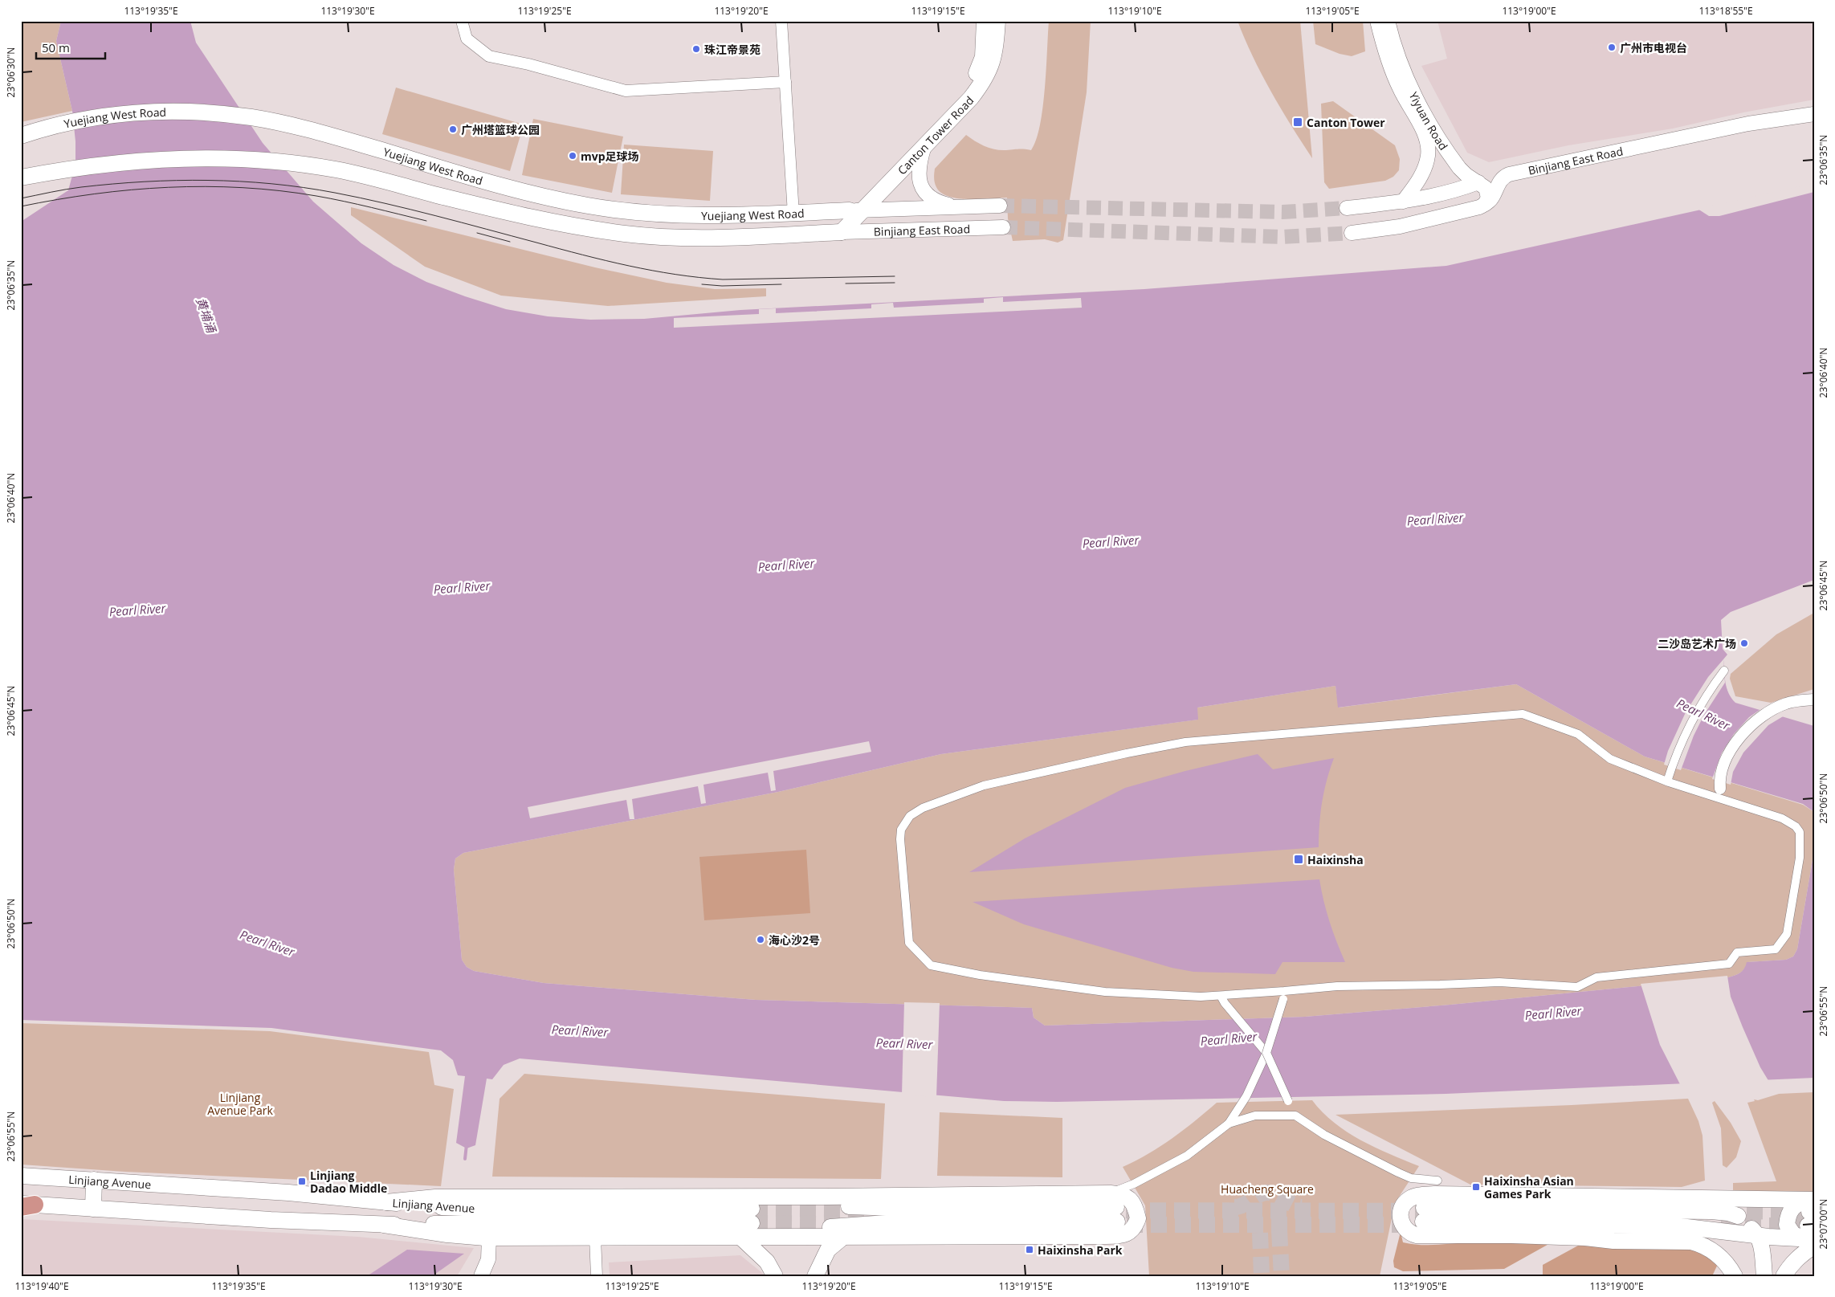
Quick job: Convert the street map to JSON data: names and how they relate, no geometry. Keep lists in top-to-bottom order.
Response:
{
  "streets": {
    "main road": ["Yuejiang West Road", "Canton Tower Road", "Linjiang Avenue"],
    "street": ["Yiyuan Road", "Binjiang East Road"]
  },
  "crossings": [
    ["Yuejiang West Road", "Canton Tower Road"],
    ["Yuejiang West Road", "Binjiang East Road"],
    ["Canton Tower Road", "Binjiang East Road"]
  ],
  "water": ["黄埔涌", "Pearl River"],
  "parks": ["Linjiang Avenue Park", "Huacheng Square"],
  "places": {
    "other": [
      "广州市电视台",
      "珠江帝景苑",
      "广州塔篮球公园",
      "mvp足球场",
      "二沙岛艺术广场",
      "海心沙2号"
    ],
    "transit": [
      "Canton Tower",
      "Haixinsha",
      "Linjiang Dadao Middle",
      "Haixinsha Asian Games Park",
      "Haixinsha Park"
    ]
  },
  "scale_bar": "50 m",
  "coordinates": [
    "113°19'35\"E",
    "113°19'30\"E",
    "113°19'25\"E",
    "113°19'20\"E",
    "113°19'15\"E",
    "113°19'10\"E",
    "113°19'05\"E",
    "113°19'00\"E",
    "113°18'55\"E",
    "23°06'30\"N",
    "23°06'35\"N",
    "23°06'40\"N",
    "23°06'45\"N",
    "23°06'50\"N",
    "23°06'55\"N",
    "23°07'00\"N",
    "113°19'40\"E"
  ]
}
